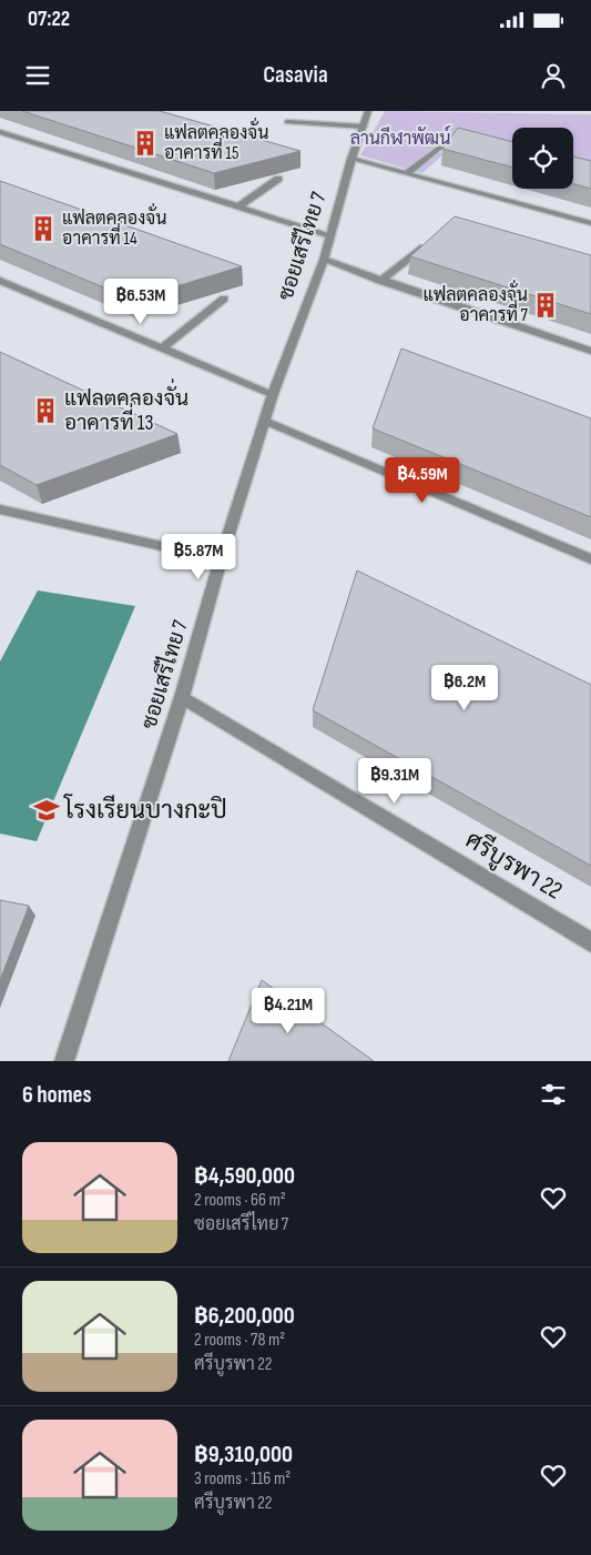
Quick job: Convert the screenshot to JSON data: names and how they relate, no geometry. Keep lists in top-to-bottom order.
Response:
{
  "streets": {
    "street": ["ซอยเสรีไทย 7", "ศรีบูรพา 22"]
  },
  "crossings": [
    ["ซอยเสรีไทย 7", "ศรีบูรพา 22"]
  ],
  "parks": ["ลานกีฬาพัฒน์"],
  "places": {
    "building": [
      "แฟลตคลองจั่น อาคารที่ 15",
      "แฟลตคลองจั่น อาคารที่ 14",
      "แฟลตคลองจั่น อาคารที่ 7",
      "แฟลตคลองจั่น อาคารที่ 13"
    ],
    "school or university": ["โรงเรียนบางกะปิ"]
  },
  "page": {
    "status": "07:22",
    "header": "Casavia",
    "price": [
      "฿6.53M",
      "฿4.59M",
      "฿5.87M",
      "฿6.2M",
      "฿9.31M",
      "฿4.21M"
    ],
    "heading": "6 homes",
    "list": [
      {
        "name": "฿4,590,000",
        "note": "2 rooms · 66 m² · ซอยเสรีไทย 7"
      },
      {
        "name": "฿6,200,000",
        "note": "2 rooms · 78 m² · ศรีบูรพา 22"
      },
      {
        "name": "฿9,310,000",
        "note": "3 rooms · 116 m² · ศรีบูรพา 22"
      }
    ]
  }
}
